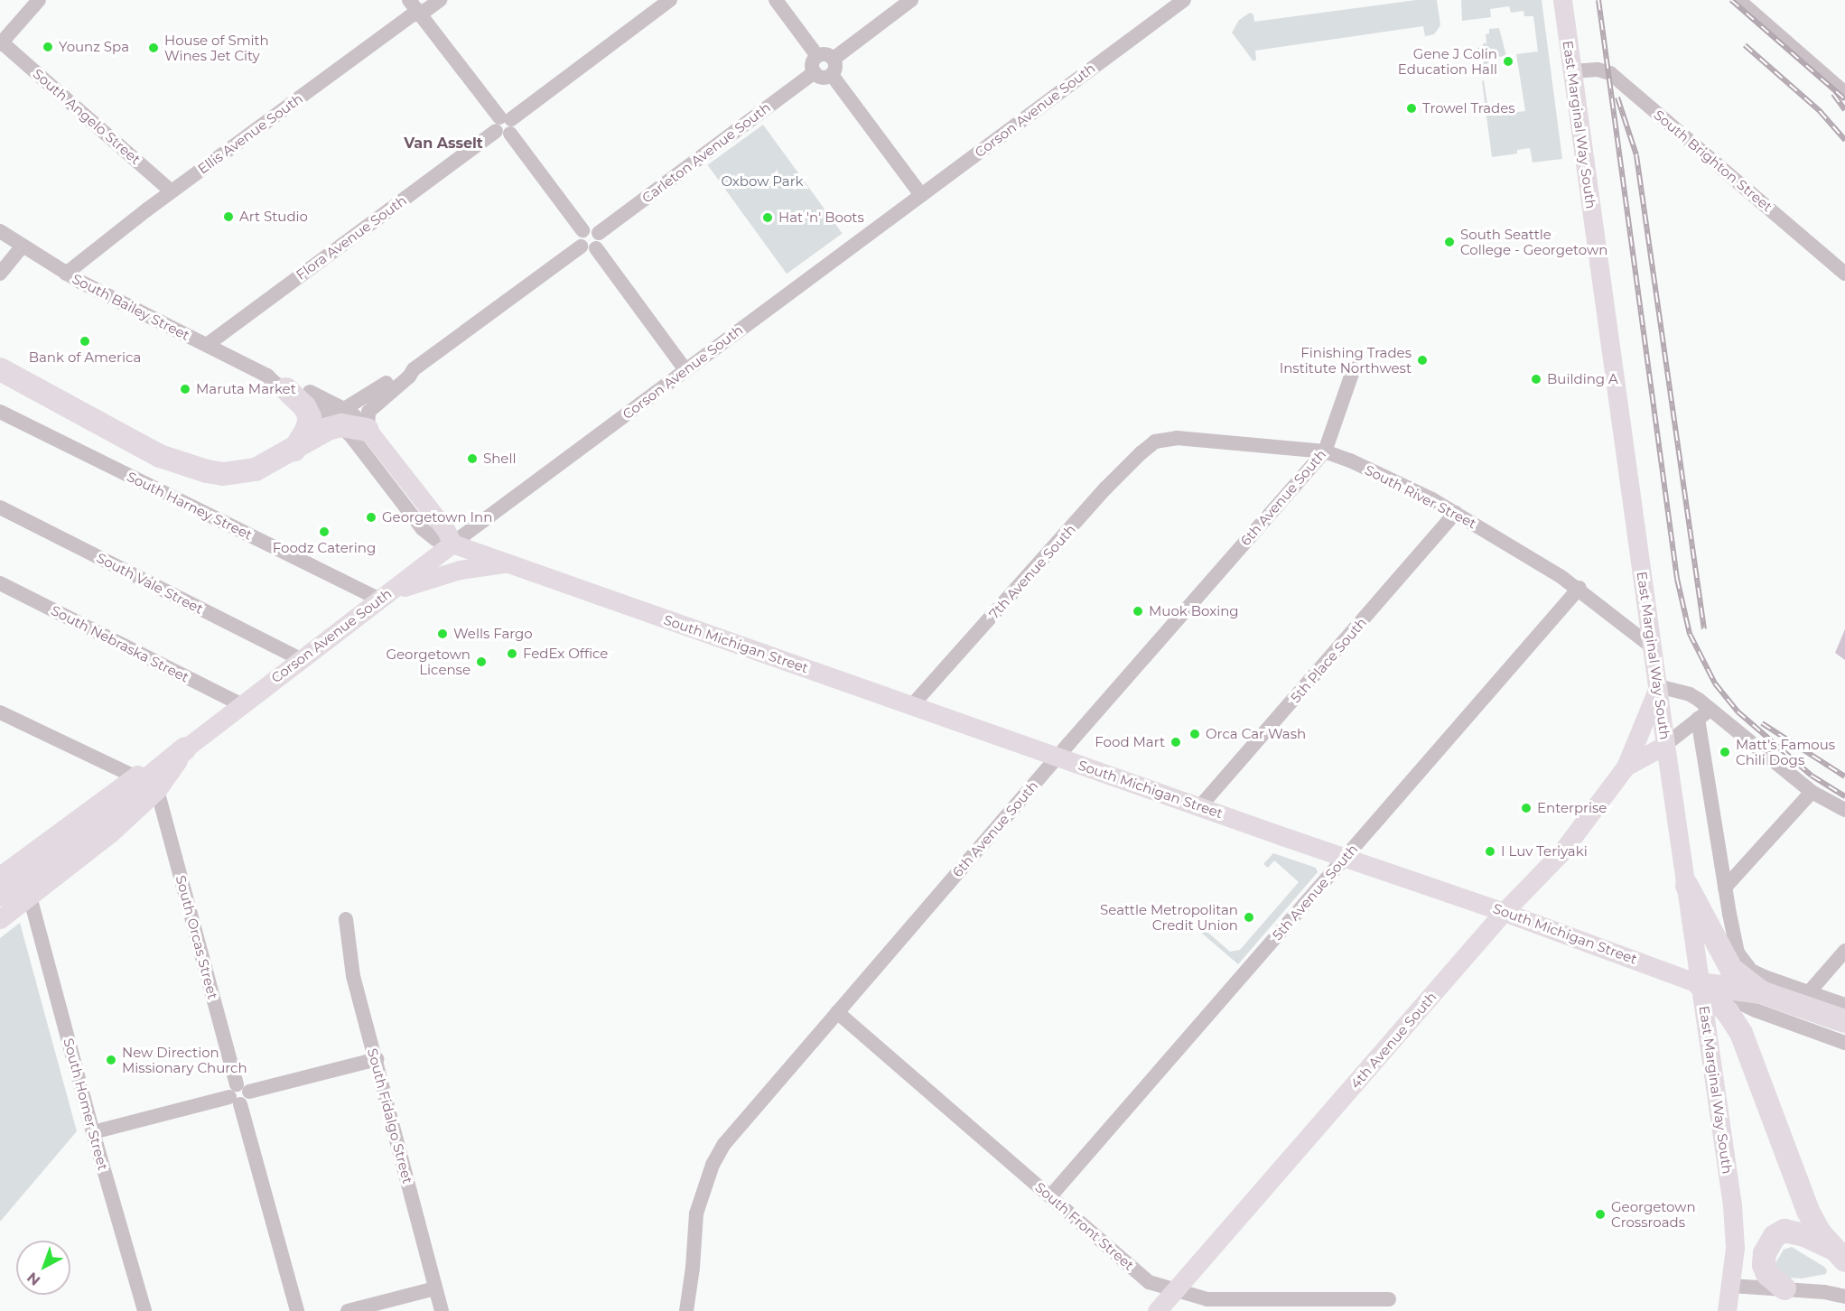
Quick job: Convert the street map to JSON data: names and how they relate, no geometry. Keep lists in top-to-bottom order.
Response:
{
  "streets": {
    "main road": [
      "Corson Avenue South",
      "East Marginal Way South",
      "South Michigan Street",
      "4th Avenue South"
    ],
    "street": [
      "South Angelo Street",
      "Ellis Avenue South",
      "Carleton Avenue South",
      "South Brighton Street",
      "Flora Avenue South",
      "South Bailey Street",
      "South River Street",
      "6th Avenue South",
      "South Harney Street",
      "7th Avenue South",
      "South Vale Street",
      "South Nebraska Street",
      "5th Place South",
      "5th Avenue South",
      "South Orcas Street",
      "South Homer Street",
      "South Fidalgo Street",
      "South Front Street"
    ]
  },
  "crossings": [
    ["Corson Avenue South", "South Bailey Street"],
    ["Corson Avenue South", "South Harney Street"],
    ["Corson Avenue South", "South Vale Street"],
    ["Corson Avenue South", "South Nebraska Street"],
    ["Corson Avenue South", "South Michigan Street"],
    ["Corson Avenue South", "South Orcas Street"],
    ["Corson Avenue South", "South Homer Street"],
    ["South Angelo Street", "Ellis Avenue South"],
    ["East Marginal Way South", "South Brighton Street"],
    ["East Marginal Way South", "South River Street"],
    ["East Marginal Way South", "South Michigan Street"],
    ["East Marginal Way South", "4th Avenue South"],
    ["Ellis Avenue South", "South Bailey Street"],
    ["Carleton Avenue South", "South Bailey Street"],
    ["Flora Avenue South", "South Bailey Street"],
    ["South Bailey Street", "South Michigan Street"],
    ["South River Street", "6th Avenue South"],
    ["South River Street", "7th Avenue South"],
    ["South River Street", "5th Place South"],
    ["South River Street", "5th Avenue South"],
    ["6th Avenue South", "South Michigan Street"],
    ["6th Avenue South", "South Front Street"],
    ["7th Avenue South", "South Michigan Street"],
    ["South Michigan Street", "5th Place South"],
    ["South Michigan Street", "5th Avenue South"],
    ["South Michigan Street", "4th Avenue South"],
    ["5th Avenue South", "South Front Street"],
    ["4th Avenue South", "South Front Street"]
  ],
  "districts": ["Van Asselt"],
  "parks": ["Oxbow Park"],
  "places": [
    "Younz Spa",
    "House of Smith Wines Jet City",
    "Gene J Colin Education Hall",
    "Trowel Trades",
    "Art Studio",
    "Hat 'n' Boots",
    "South Seattle College - Georgetown",
    "Bank of America",
    "Finishing Trades Institute Northwest",
    "Building A",
    "Maruta Market",
    "Shell",
    "Georgetown Inn",
    "Foodz Catering",
    "Muok Boxing",
    "Wells Fargo",
    "FedEx Office",
    "Georgetown License",
    "Orca Car Wash",
    "Food Mart",
    "Matt's Famous Chili Dogs",
    "Enterprise",
    "I Luv Teriyaki",
    "Seattle Metropolitan Credit Union",
    "New Direction Missionary Church",
    "Georgetown Crossroads"
  ],
  "north": "bottom left"
}
